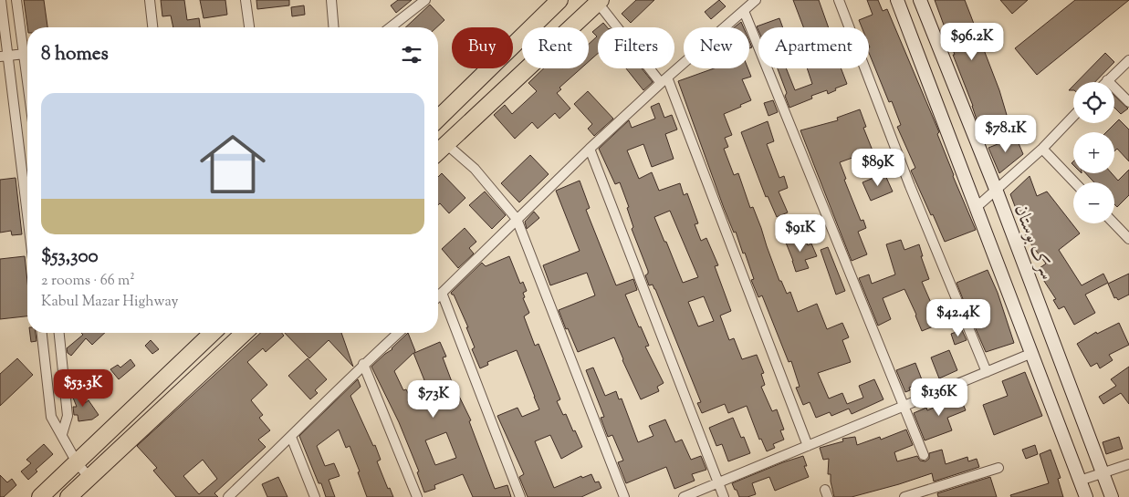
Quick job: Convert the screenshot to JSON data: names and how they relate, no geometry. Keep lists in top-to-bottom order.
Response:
{
  "streets": {
    "street": ["سرک بوستان"]
  },
  "page": {
    "price": [
      "$96.2K",
      "$78.1K",
      "$89K",
      "$91K",
      "$42.4K",
      "$53.3K",
      "$136K",
      "$73K"
    ],
    "chip": [
      "Buy",
      "Rent",
      "Filters",
      "New",
      "Apartment"
    ],
    "heading": "8 homes",
    "map_buttons": ["+", "−"],
    "list": [
      {
        "name": "$53,300",
        "note": "2 rooms · 66 m² · Kabul Mazar Highway"
      }
    ]
  }
}
